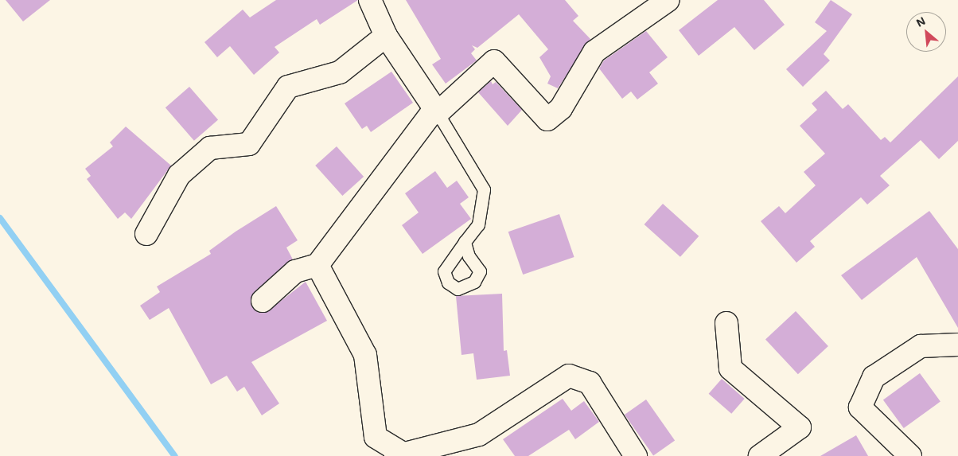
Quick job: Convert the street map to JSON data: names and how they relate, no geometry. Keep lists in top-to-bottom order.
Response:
{
  "north": "top left"
}
